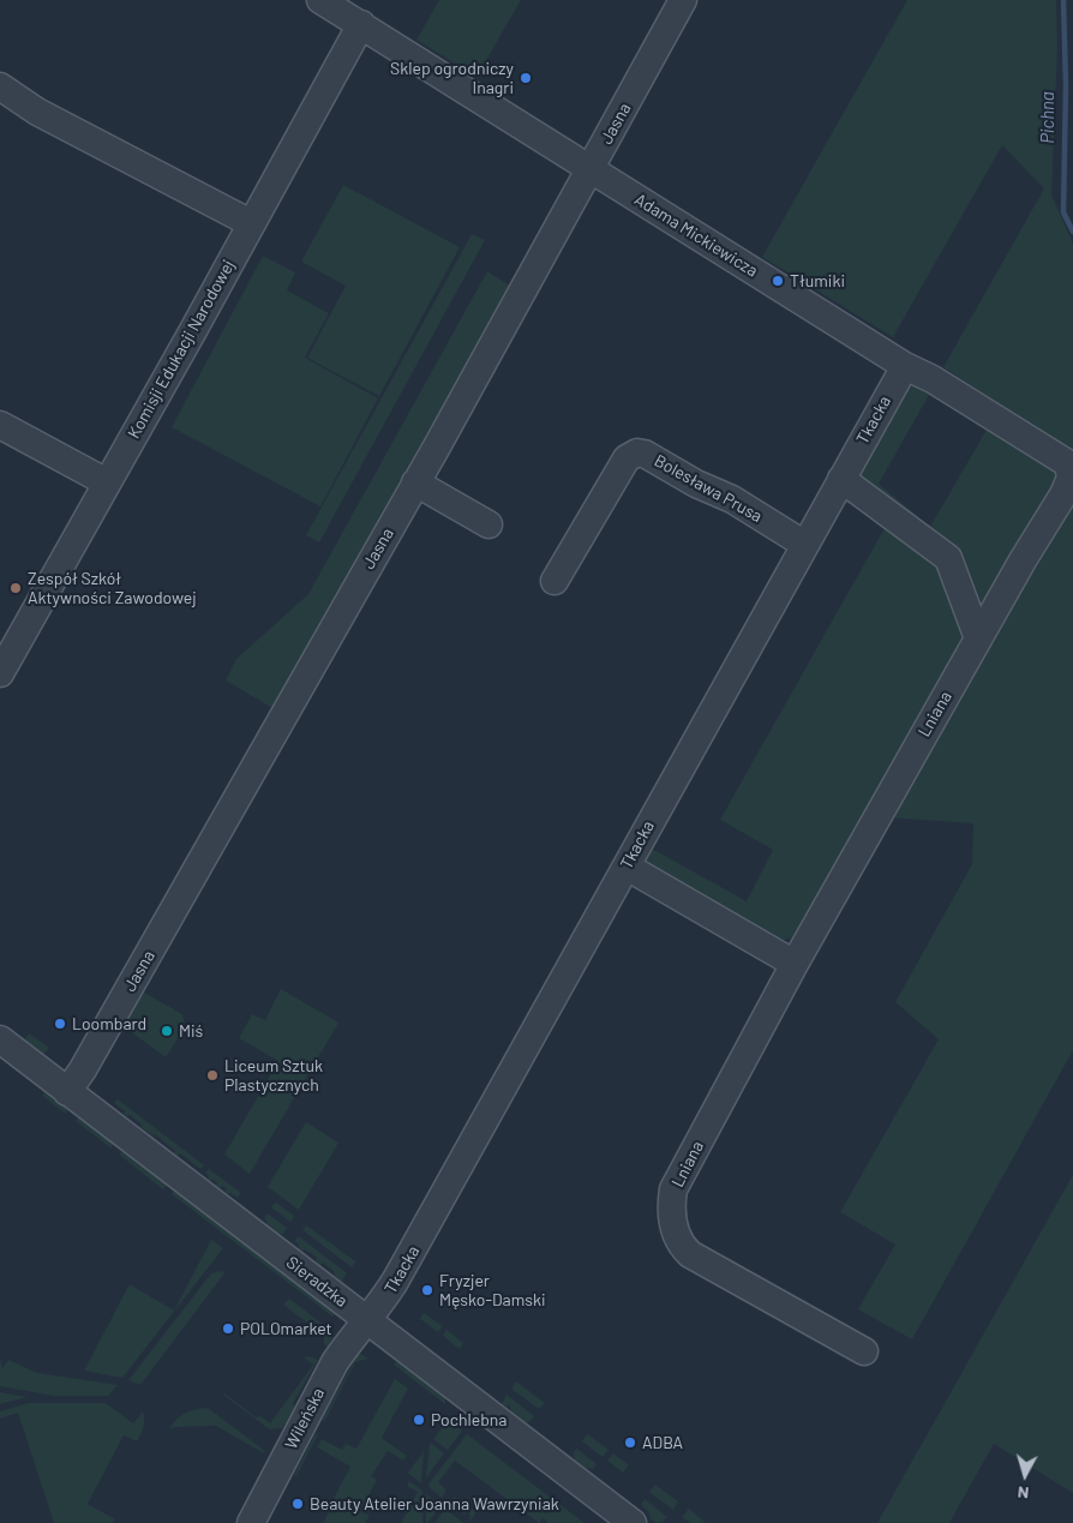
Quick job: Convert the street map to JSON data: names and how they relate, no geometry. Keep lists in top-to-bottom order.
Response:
{
  "streets": {
    "street": [
      "Jasna",
      "Adama Mickiewicza",
      "Komisji Edukacji Narodowej",
      "Tkacka",
      "Bolesława Prusa",
      "Lniana",
      "Sieradzka",
      "Wileńska"
    ]
  },
  "crossings": [
    ["Jasna", "Adama Mickiewicza"],
    ["Jasna", "Sieradzka"],
    ["Adama Mickiewicza", "Komisji Edukacji Narodowej"],
    ["Adama Mickiewicza", "Tkacka"],
    ["Adama Mickiewicza", "Lniana"],
    ["Tkacka", "Bolesława Prusa"],
    ["Tkacka", "Sieradzka"],
    ["Tkacka", "Wileńska"],
    ["Sieradzka", "Wileńska"]
  ],
  "water": ["Pichna"],
  "places": [
    "Sklep ogrodniczy Inagri",
    "Tłumiki",
    "Zespół Szkół Aktywności Zawodowej",
    "Loombard",
    "Miś",
    "Liceum Sztuk Plastycznych",
    "Fryzjer Męsko-Damski",
    "POLOmarket",
    "Pochlebna",
    "ADBA",
    "Beauty Atelier Joanna Wawrzyniak"
  ],
  "north": "bottom"
}
